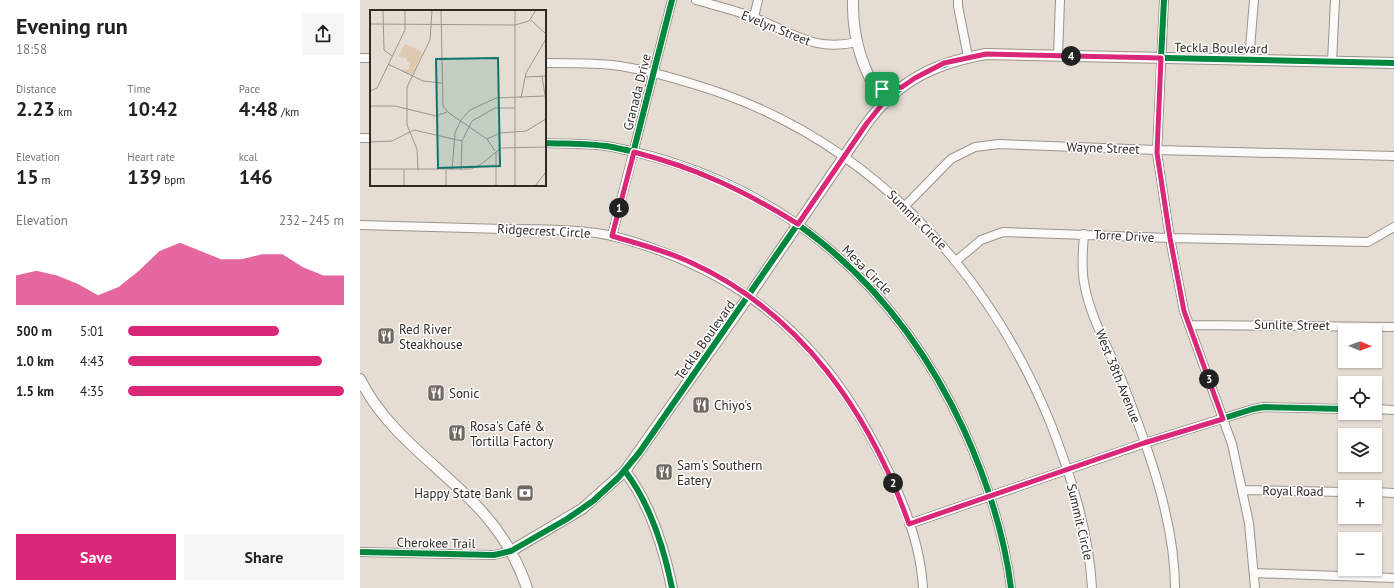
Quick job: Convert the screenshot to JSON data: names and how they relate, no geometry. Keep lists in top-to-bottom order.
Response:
{
  "streets": {
    "main road": ["Teckla Boulevard"],
    "street": [
      "Evelyn Street",
      "Granada Drive",
      "Wayne Street",
      "Summit Circle",
      "Ridgecrest Circle",
      "Torre Drive",
      "Mesa Circle",
      "Sunlite Street",
      "West 38th Avenue",
      "Royal Road",
      "Cherokee Trail"
    ]
  },
  "crossings": [
    ["Teckla Boulevard", "Summit Circle"],
    ["Teckla Boulevard", "Ridgecrest Circle"],
    ["Teckla Boulevard", "Mesa Circle"],
    ["Teckla Boulevard", "Cherokee Trail"],
    ["Granada Drive", "Summit Circle"],
    ["Granada Drive", "Ridgecrest Circle"],
    ["Granada Drive", "Mesa Circle"],
    ["Wayne Street", "Summit Circle"],
    ["Summit Circle", "Torre Drive"],
    ["Torre Drive", "West 38th Avenue"]
  ],
  "places": {
    "restaurant": [
      "Red River Steakhouse",
      "Sonic",
      "Chiyo's",
      "Rosa's Café & Tortilla Factory",
      "Sam's Southern Eatery"
    ],
    "bank": ["Happy State Bank"]
  },
  "north": "right",
  "page": {
    "heading": ["Evening run", "18:58"],
    "pins": [
      "4",
      "1",
      "3",
      "2"
    ],
    "stats": [
      ["Distance", "2.23 km"],
      ["Time", "10:42"],
      ["Pace", "4:48 /km"],
      ["Elevation", "15 m"],
      ["Heart rate", "139 bpm"],
      ["kcal", "146"]
    ],
    "chart": ["Elevation", "232–245 m"],
    "list": [
      {
        "name": "500 m",
        "note": "5:01"
      },
      {
        "name": "1.0 km",
        "note": "4:43"
      },
      {
        "name": "1.5 km",
        "note": "4:35"
      }
    ],
    "map_buttons": ["+", "−"],
    "buttons": ["Save", "Share"]
  }
}
